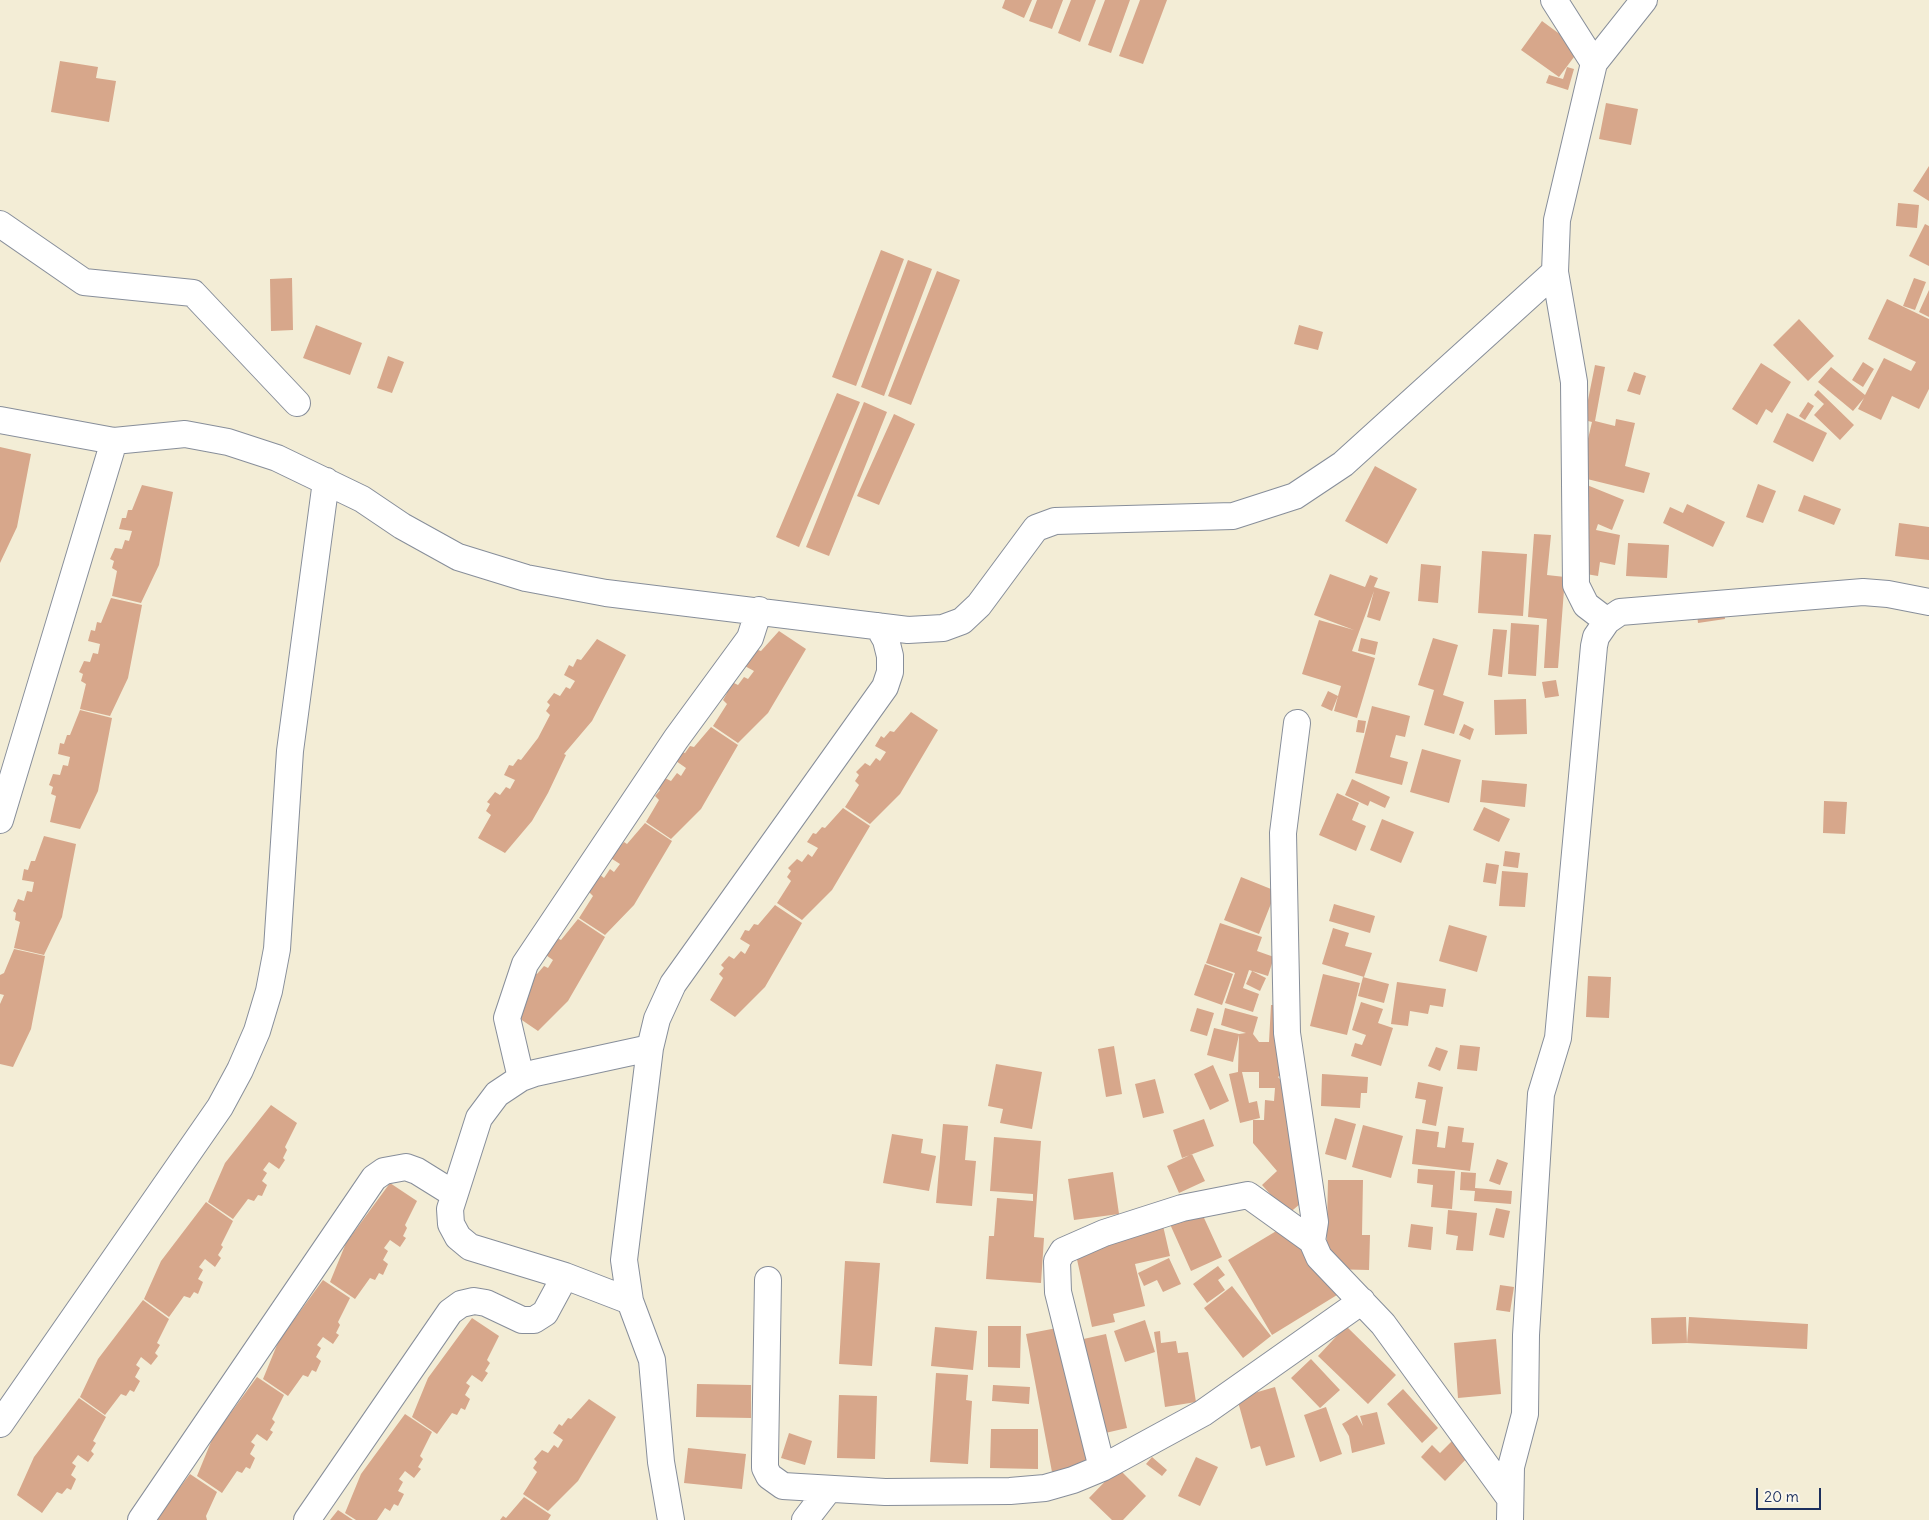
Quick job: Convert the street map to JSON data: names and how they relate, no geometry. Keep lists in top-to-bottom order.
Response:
{
  "scale_bar": "20 m"
}
